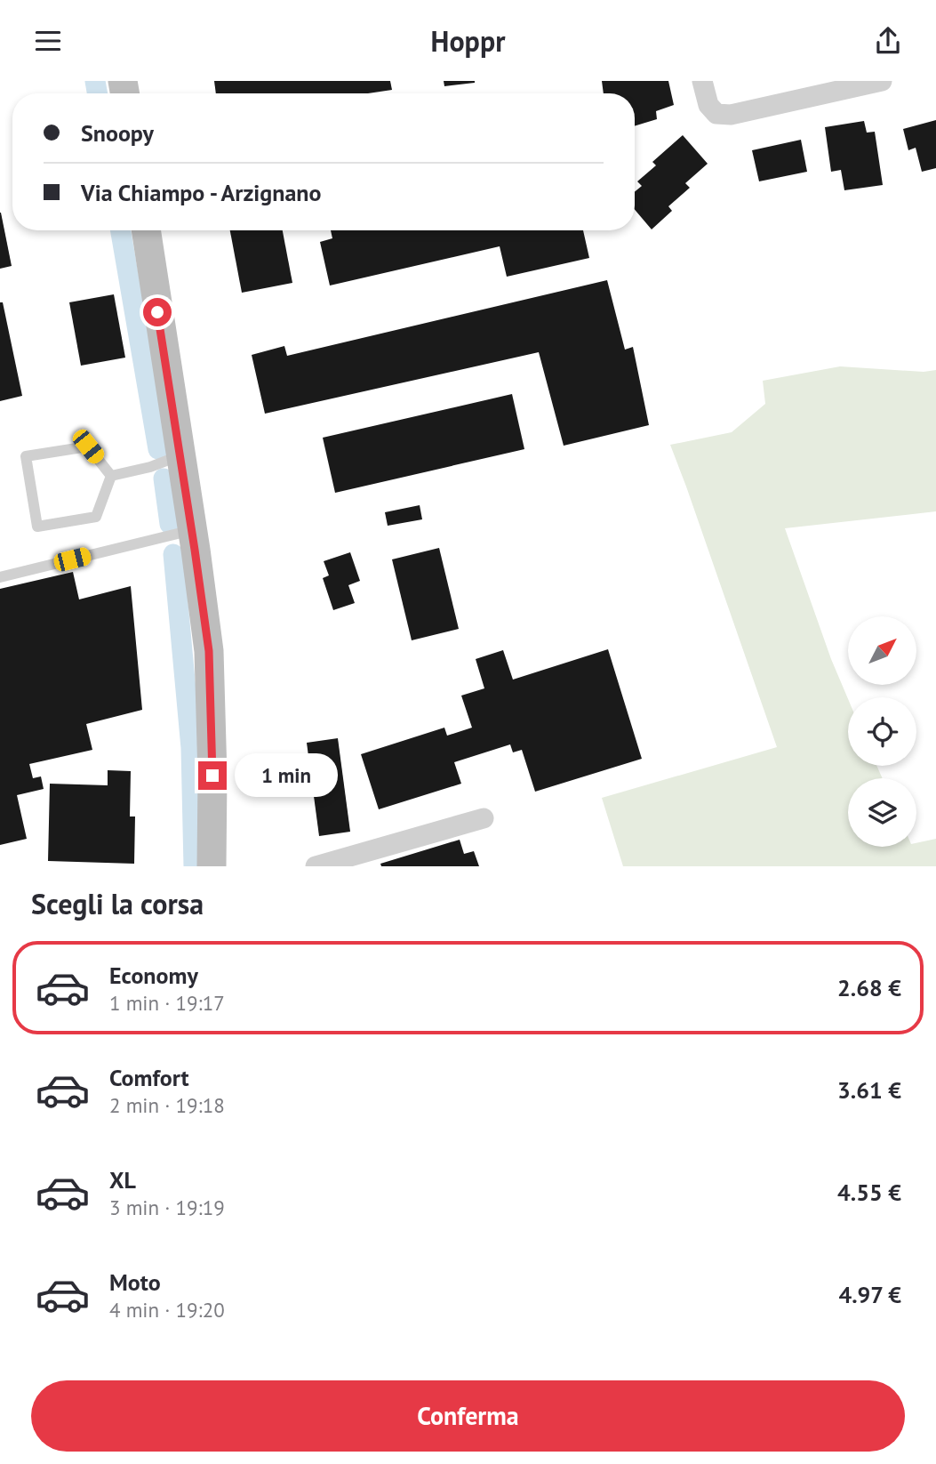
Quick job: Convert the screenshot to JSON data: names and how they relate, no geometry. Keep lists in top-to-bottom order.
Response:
{
  "north": "top right",
  "page": {
    "header": "Hoppr",
    "banner": ["Snoopy", "Via Chiampo - Arzignano"],
    "bubble": "1 min",
    "heading": "Scegli la corsa",
    "list": [
      {
        "name": "Economy",
        "note": "1 min · 19:17",
        "value": "2.68 €"
      },
      {
        "name": "Comfort",
        "note": "2 min · 19:18",
        "value": "3.61 €"
      },
      {
        "name": "XL",
        "note": "3 min · 19:19",
        "value": "4.55 €"
      },
      {
        "name": "Moto",
        "note": "4 min · 19:20",
        "value": "4.97 €"
      }
    ],
    "buttons": "Conferma"
  }
}
